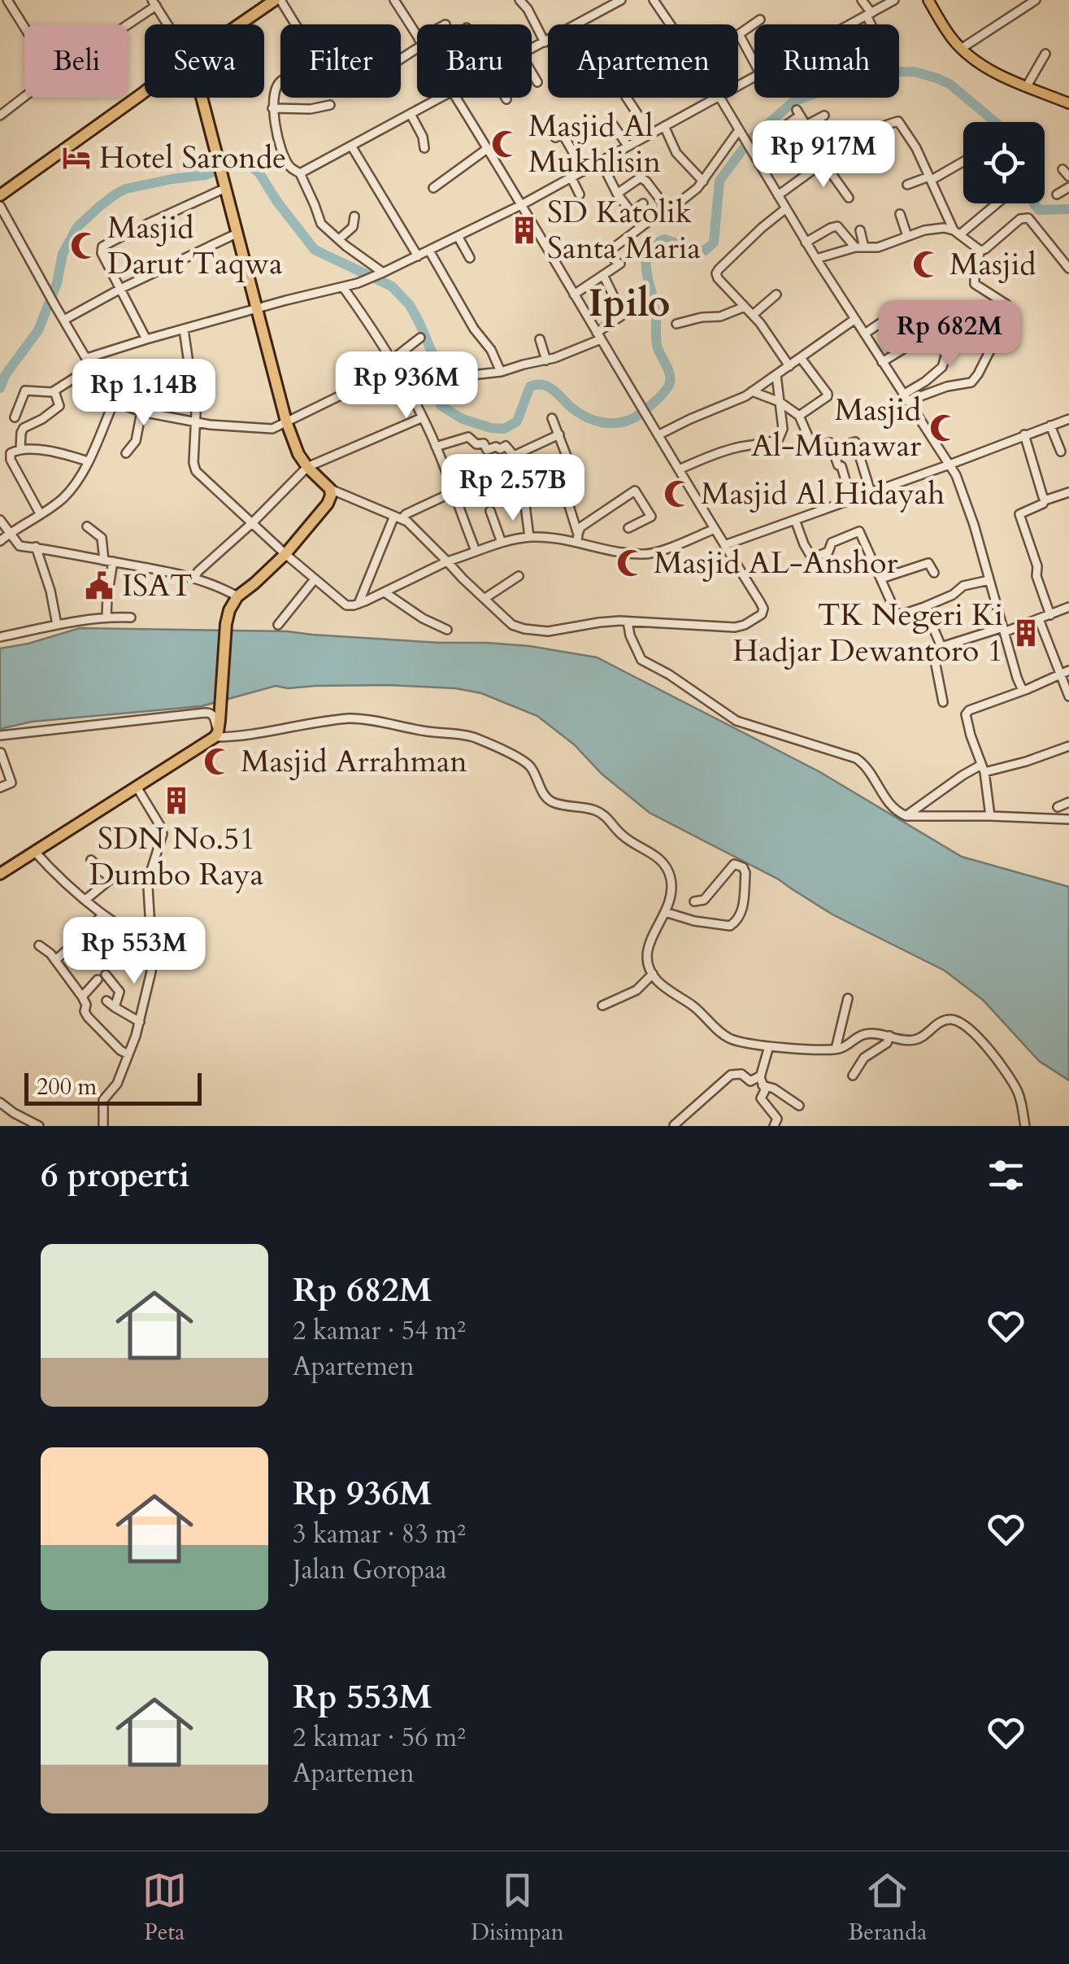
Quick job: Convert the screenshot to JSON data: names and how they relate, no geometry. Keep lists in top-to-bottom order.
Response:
{
  "districts": ["Ipilo"],
  "places": {
    "mosque": [
      "Masjid Al Mukhlisin",
      "Masjid Darut Taqwa",
      "Masjid",
      "Masjid Al-Munawar",
      "Masjid Al Hidayah",
      "Masjid AL-Anshor",
      "Masjid Arrahman"
    ],
    "hotel": ["Hotel Saronde"],
    "building": ["SD Katolik Santa Maria", "TK Negeri Ki Hadjar Dewantoro 1", "SDN No.51 Dumbo Raya"],
    "public building": ["ISAT"]
  },
  "scale_bar": "200 m",
  "page": {
    "chip": [
      "Beli",
      "Sewa",
      "Filter",
      "Baru",
      "Apartemen",
      "Rumah"
    ],
    "price": [
      "Rp 917M",
      "Rp 682M",
      "Rp 936M",
      "Rp 1.14B",
      "Rp 2.57B",
      "Rp 553M"
    ],
    "scale": "200 m",
    "heading": "6 properti",
    "list": [
      {
        "name": "Rp 682M",
        "note": "2 kamar · 54 m² · Apartemen"
      },
      {
        "name": "Rp 936M",
        "note": "3 kamar · 83 m² · Jalan Goropaa"
      },
      {
        "name": "Rp 553M",
        "note": "2 kamar · 56 m² · Apartemen"
      }
    ],
    "tabs": ["Peta", "Disimpan", "Beranda"]
  }
}
